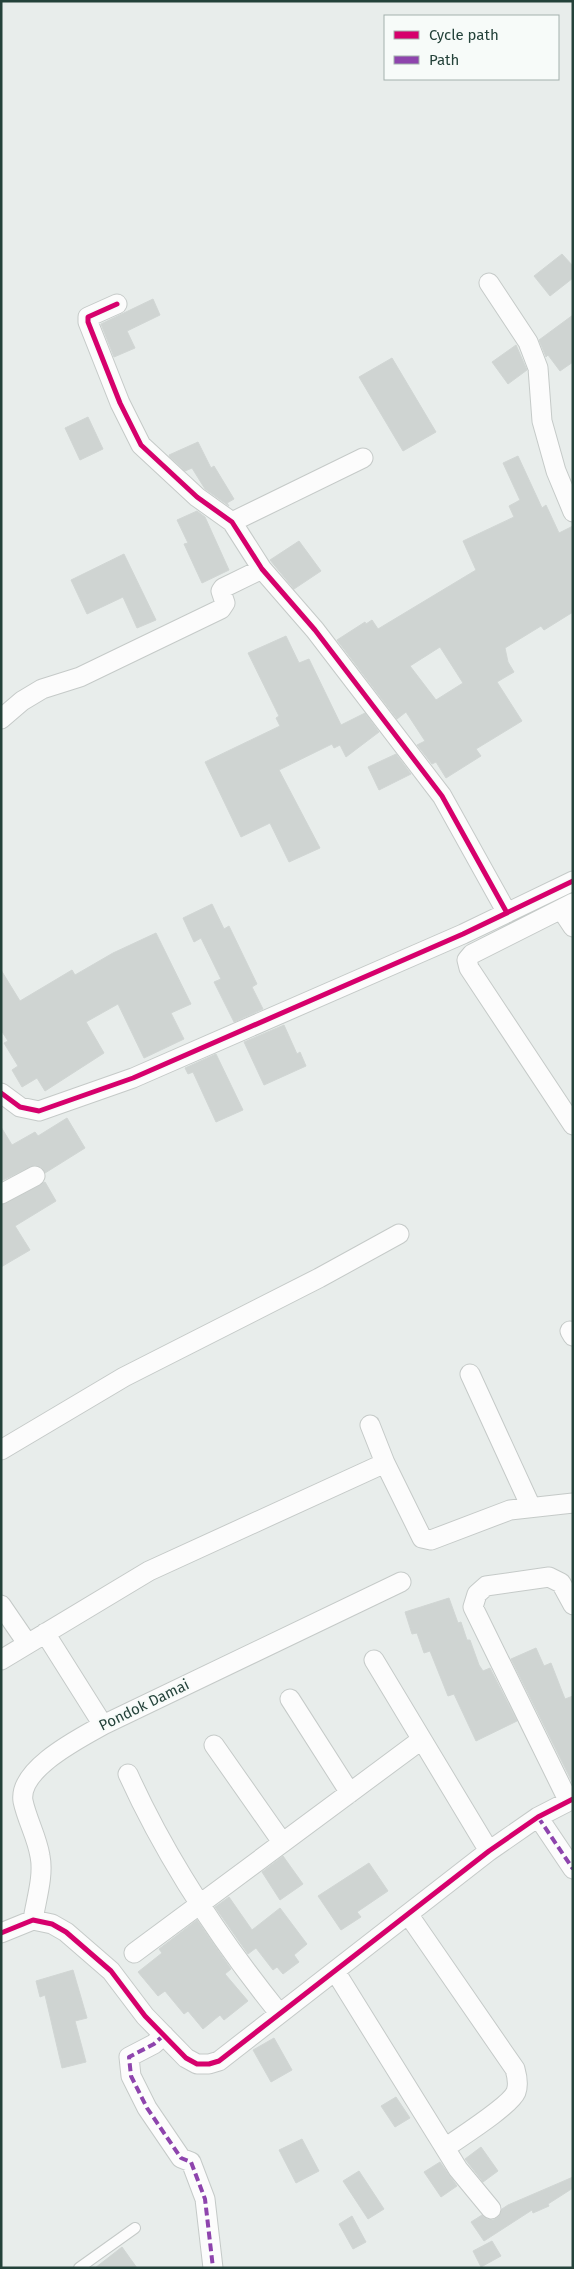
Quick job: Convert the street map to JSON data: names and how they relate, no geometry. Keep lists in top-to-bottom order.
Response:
{
  "streets": {
    "street": ["Pondok Damai"]
  },
  "legend": ["Cycle path", "Path"]
}
